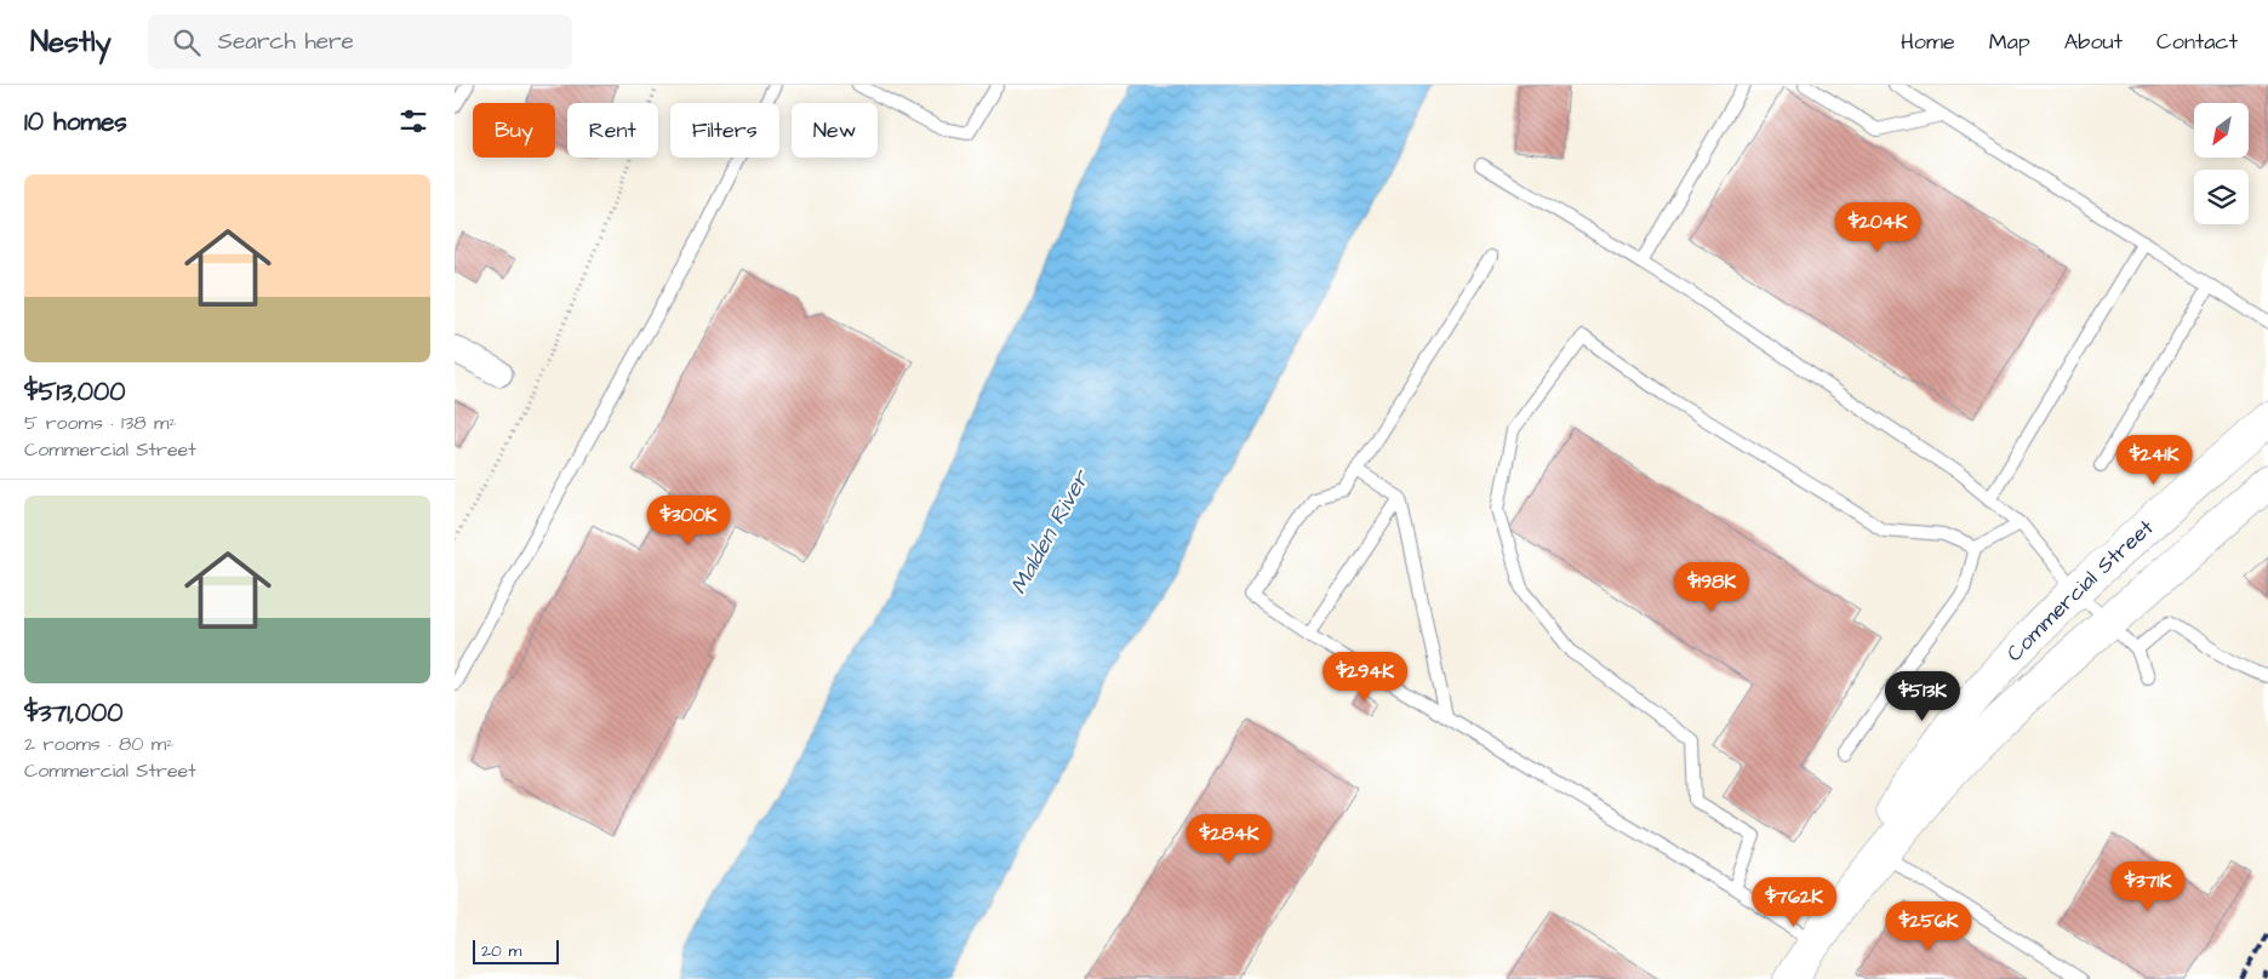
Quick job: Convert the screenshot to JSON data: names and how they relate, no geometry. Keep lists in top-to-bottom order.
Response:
{
  "streets": {
    "main road": ["Commercial Street"]
  },
  "water": ["Malden River"],
  "scale_bar": "20 m",
  "north": "bottom left",
  "page": {
    "header": "Nestly",
    "search": "Search here",
    "nav": [
      "Home",
      "Map",
      "About",
      "Contact"
    ],
    "heading": "10 homes",
    "chip": [
      "Buy",
      "Rent",
      "Filters",
      "New"
    ],
    "list": [
      {
        "name": "$513,000",
        "note": "5 rooms · 138 m² · Commercial Street"
      },
      {
        "name": "$371,000",
        "note": "2 rooms · 80 m² · Commercial Street"
      }
    ],
    "price": [
      "$204K",
      "$241K",
      "$300K",
      "$198K",
      "$294K",
      "$513K",
      "$284K",
      "$371K",
      "$762K",
      "$256K"
    ],
    "scale": "20 m"
  }
}
